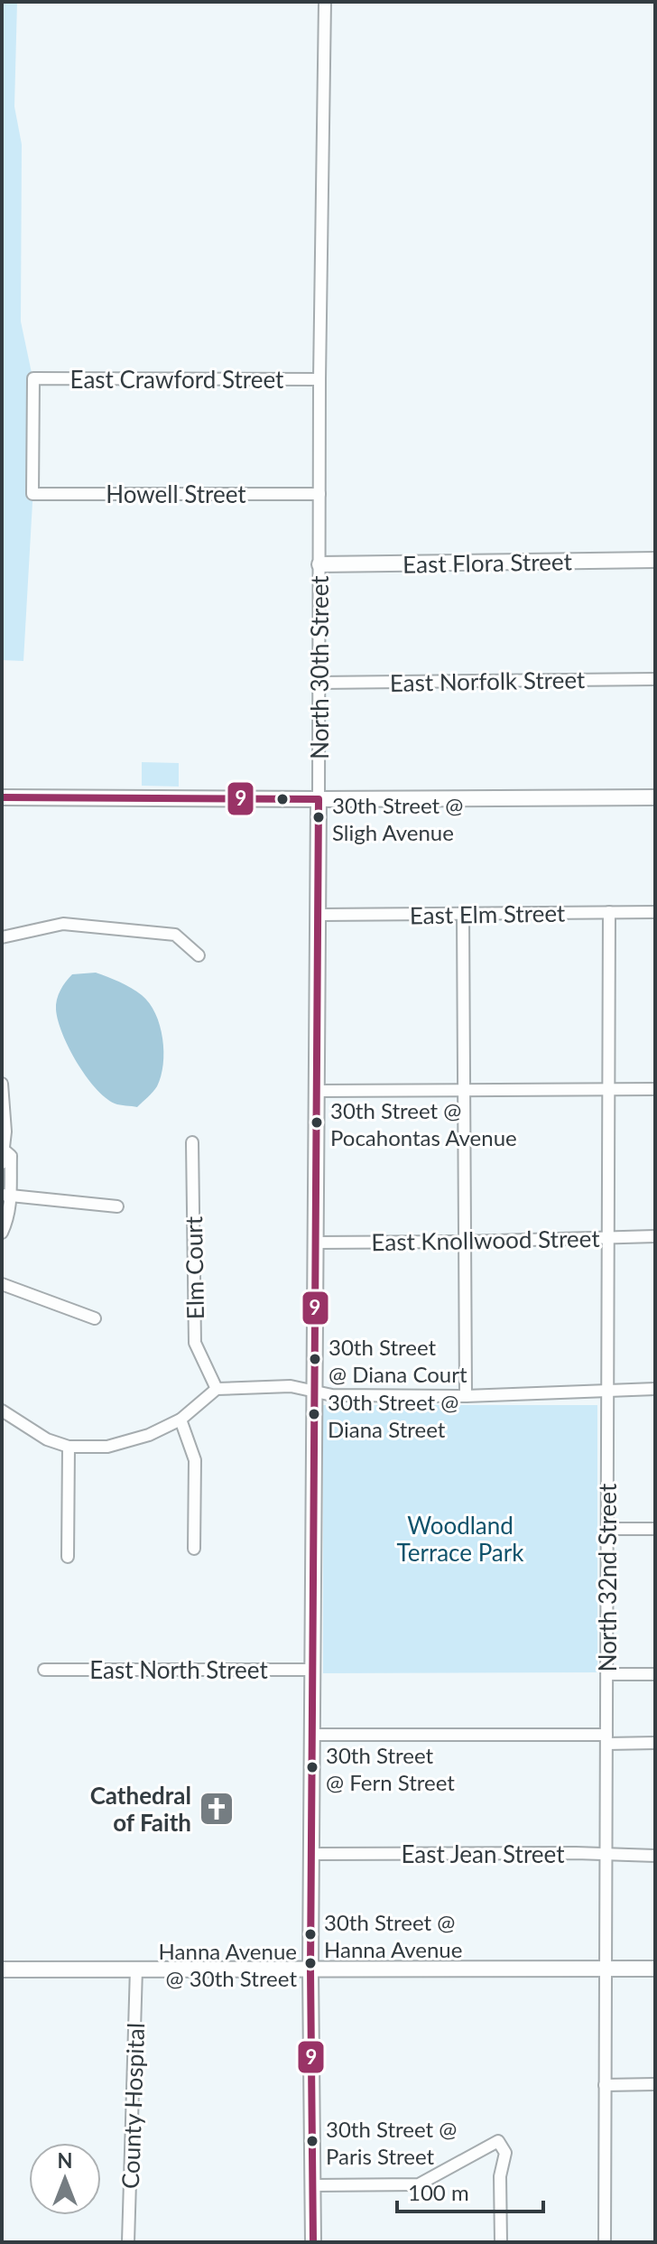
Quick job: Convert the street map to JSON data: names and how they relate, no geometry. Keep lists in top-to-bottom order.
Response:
{
  "streets": {
    "street": [
      "East Crawford Street",
      "Howell Street",
      "East Flora Street",
      "North 30th Street",
      "East Norfolk Street",
      "East Elm Street",
      "East Knollwood Street",
      "Elm Court",
      "North 32nd Street",
      "East North Street",
      "East Jean Street",
      "County Hospital"
    ]
  },
  "crossings": [
    ["East Crawford Street", "Howell Street"],
    ["East Crawford Street", "North 30th Street"],
    ["Howell Street", "North 30th Street"],
    ["East Flora Street", "North 30th Street"],
    ["North 30th Street", "East Norfolk Street"],
    ["North 30th Street", "East Elm Street"],
    ["North 30th Street", "East Knollwood Street"],
    ["North 30th Street", "East North Street"],
    ["North 30th Street", "East Jean Street"],
    ["East Elm Street", "North 32nd Street"],
    ["East Knollwood Street", "North 32nd Street"],
    ["North 32nd Street", "East Jean Street"]
  ],
  "parks": ["Woodland Terrace Park"],
  "places": {
    "other": [
      "30th Street @ Sligh Avenue",
      "30th Street @ Pocahontas Avenue",
      "30th Street @ Diana Court",
      "30th Street @ Diana Street",
      "30th Street @ Fern Street",
      "30th Street @ Hanna Avenue",
      "Hanna Avenue @ 30th Street",
      "30th Street @ Paris Street"
    ],
    "church": ["Cathedral of Faith"]
  },
  "lines": ["transit line 9"],
  "scale_bar": "100 m",
  "north": "top"
}
